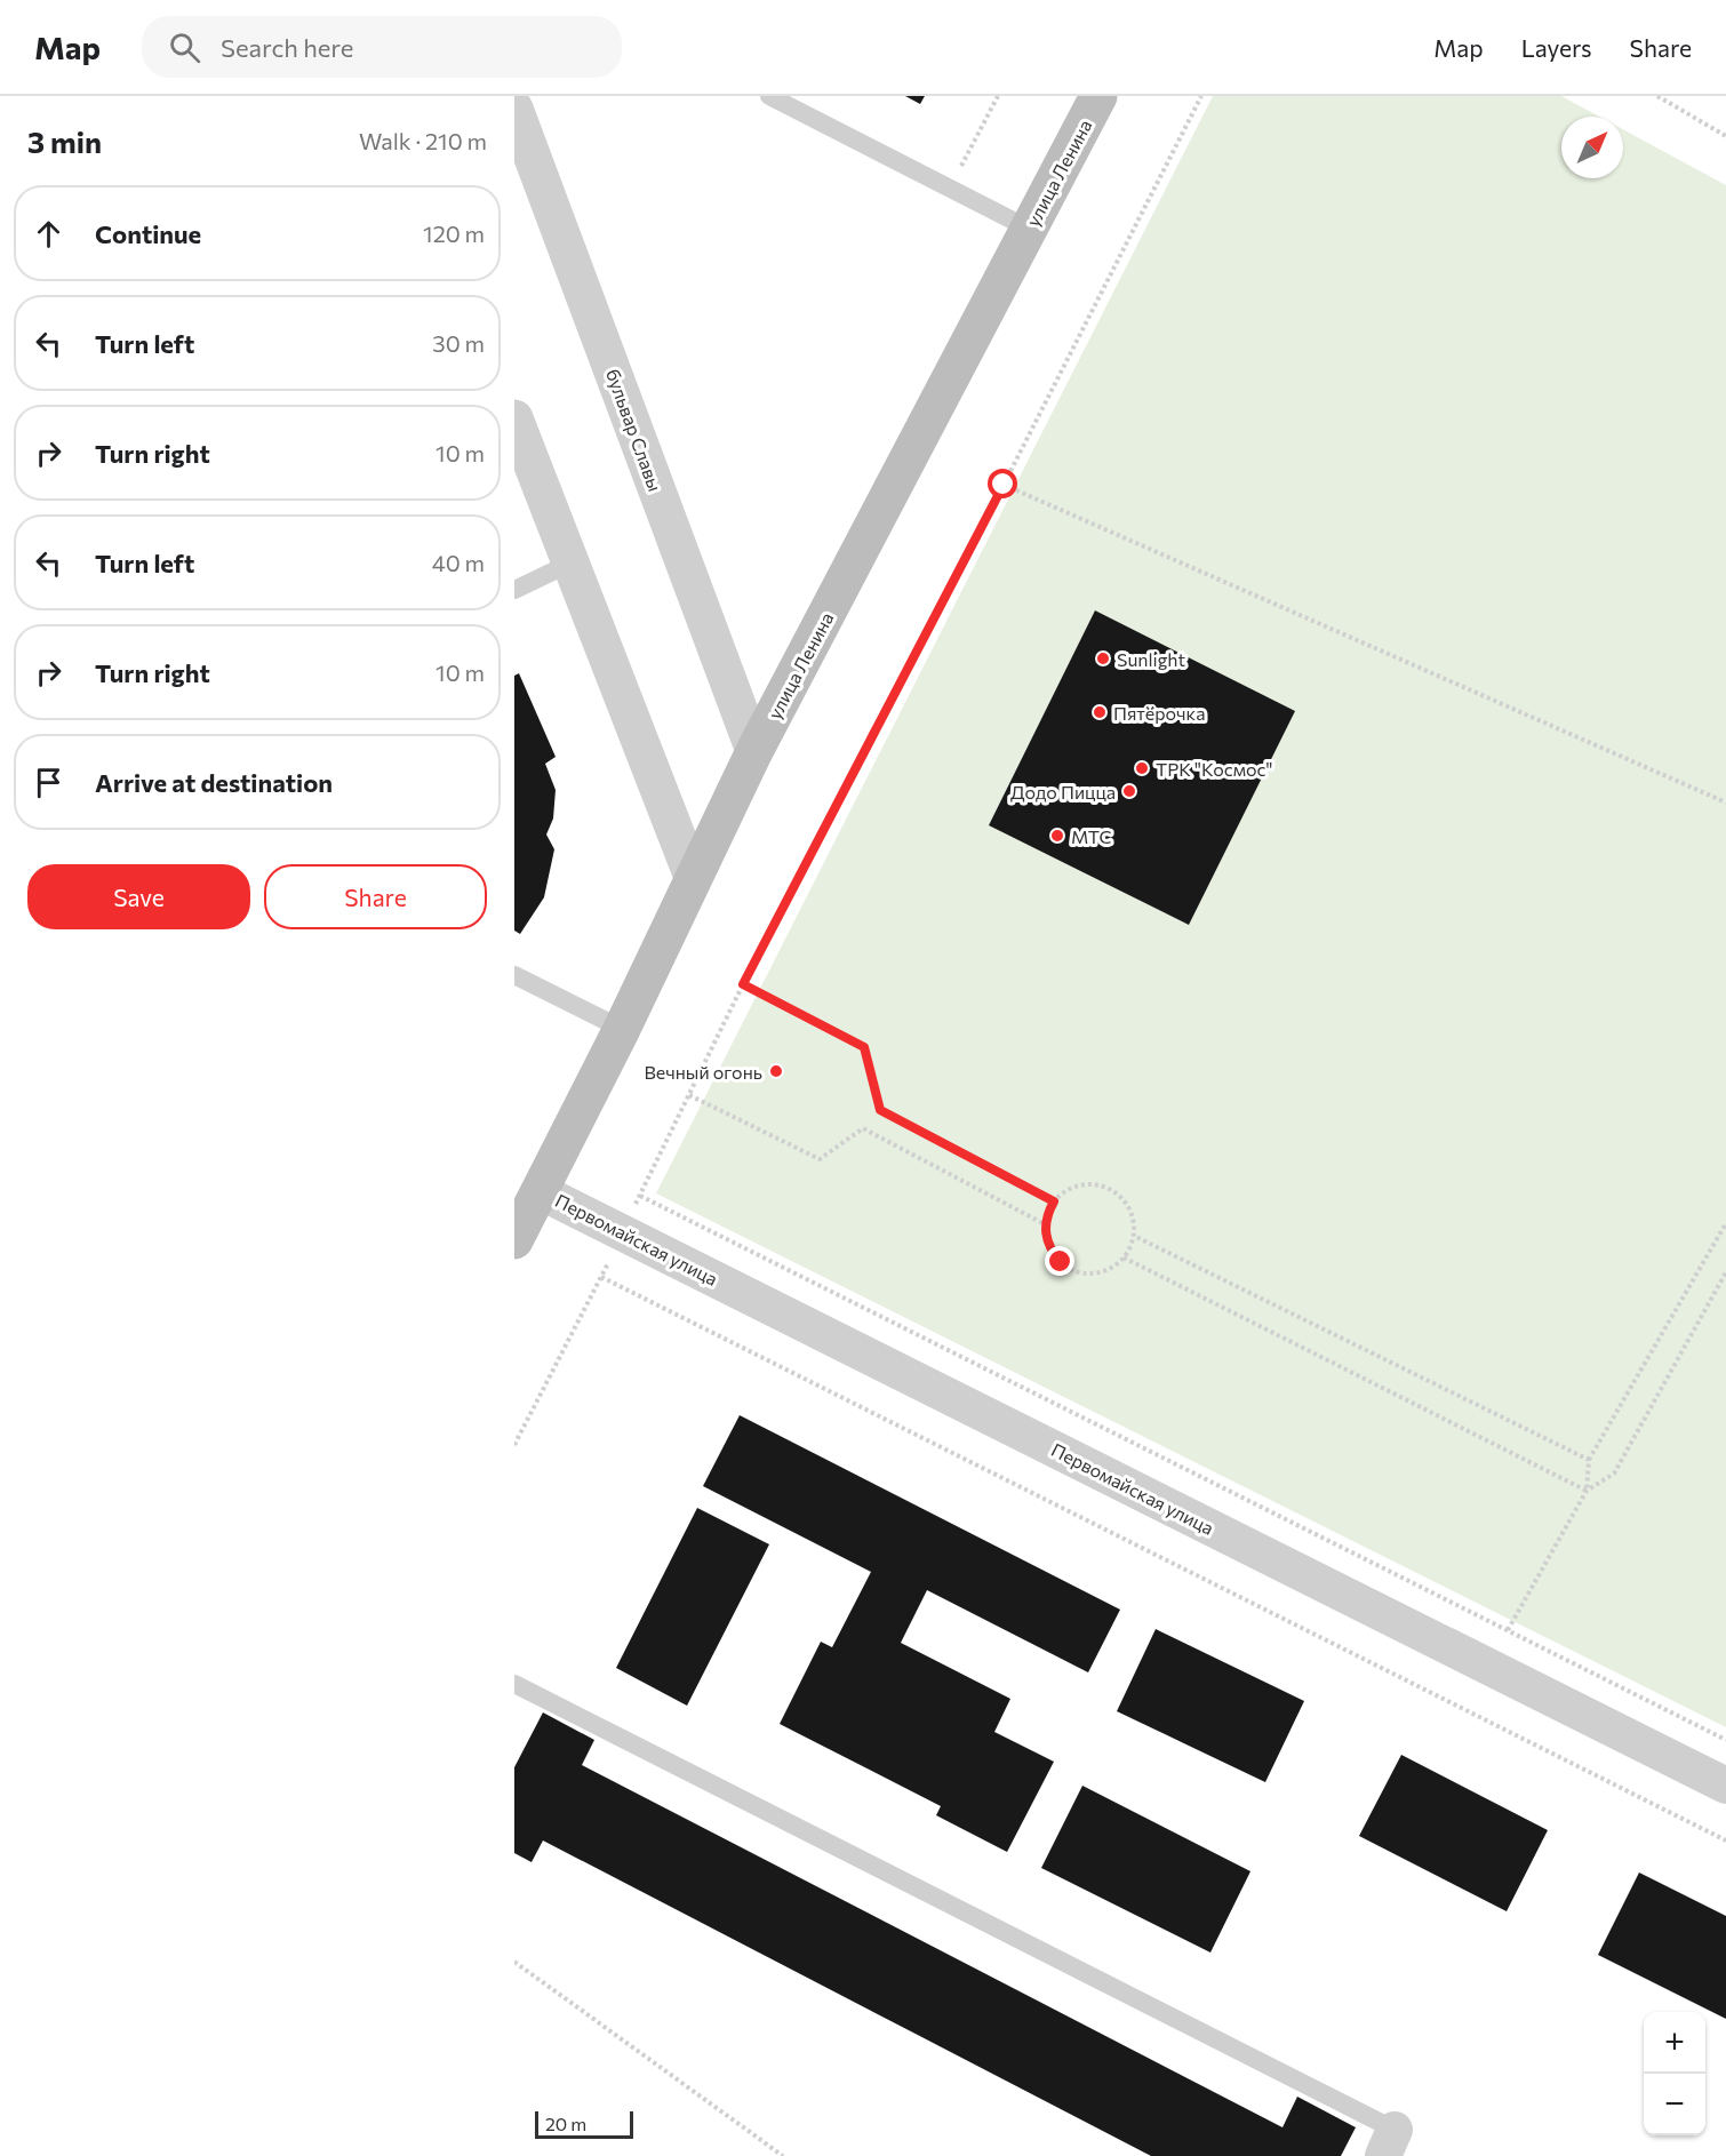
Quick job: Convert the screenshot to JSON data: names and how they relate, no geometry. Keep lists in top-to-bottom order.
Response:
{
  "streets": {
    "main road": ["улица Ленина"],
    "street": ["бульвар Славы", "Первомайская улица"]
  },
  "crossings": [
    ["улица Ленина", "бульвар Славы"],
    ["улица Ленина", "Первомайская улица"]
  ],
  "places": [
    "Sunlight",
    "Пятёрочка",
    "ТРК \"Космос\"",
    "Додо Пицца",
    "МТС",
    "Вечный огонь"
  ],
  "scale_bar": "20 m",
  "north": "top right",
  "page": {
    "header": "Map",
    "search": "Search here",
    "nav": ["Map", "Layers", "Share"],
    "heading": ["3 min", "Walk · 210 m"],
    "list": [
      ["Continue", "120 m"],
      ["Turn left", "30 m"],
      ["Turn right", "10 m"],
      ["Turn left", "40 m"],
      ["Turn right", "10 m"],
      "Arrive at destination"
    ],
    "buttons": ["Save", "Share"],
    "map_buttons": ["+", "−"],
    "scale": "20 m"
  }
}
